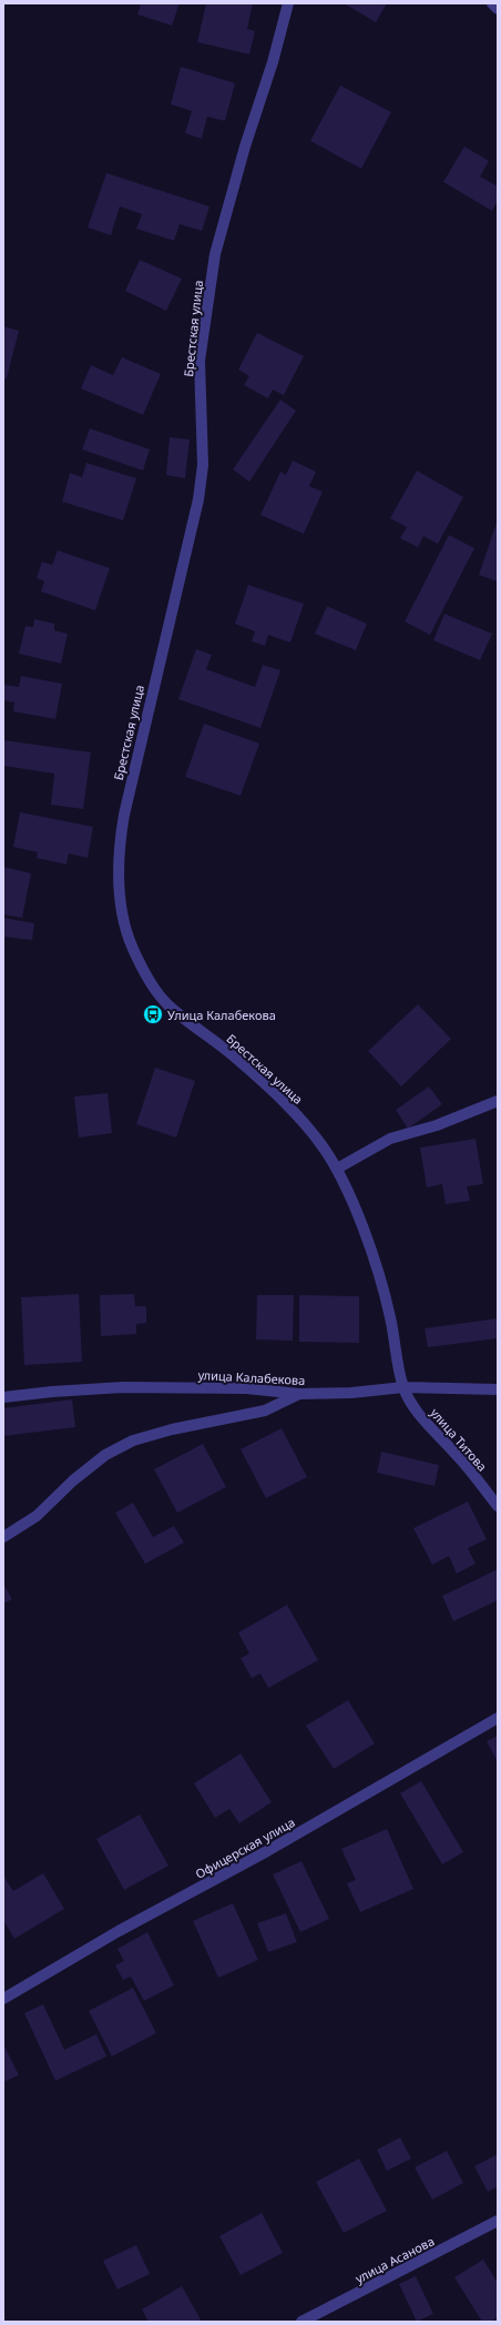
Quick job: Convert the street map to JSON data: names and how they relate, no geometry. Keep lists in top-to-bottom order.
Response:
{
  "streets": {
    "street": [
      "Брестская улица",
      "улица Калабекова",
      "улица Титова",
      "Офицерская улица",
      "улица Асанова"
    ]
  },
  "crossings": [
    ["Брестская улица", "улица Калабекова"],
    ["Брестская улица", "улица Титова"],
    ["улица Калабекова", "улица Титова"]
  ],
  "places": {
    "bus stop": ["Улица Калабекова"]
  }
}
